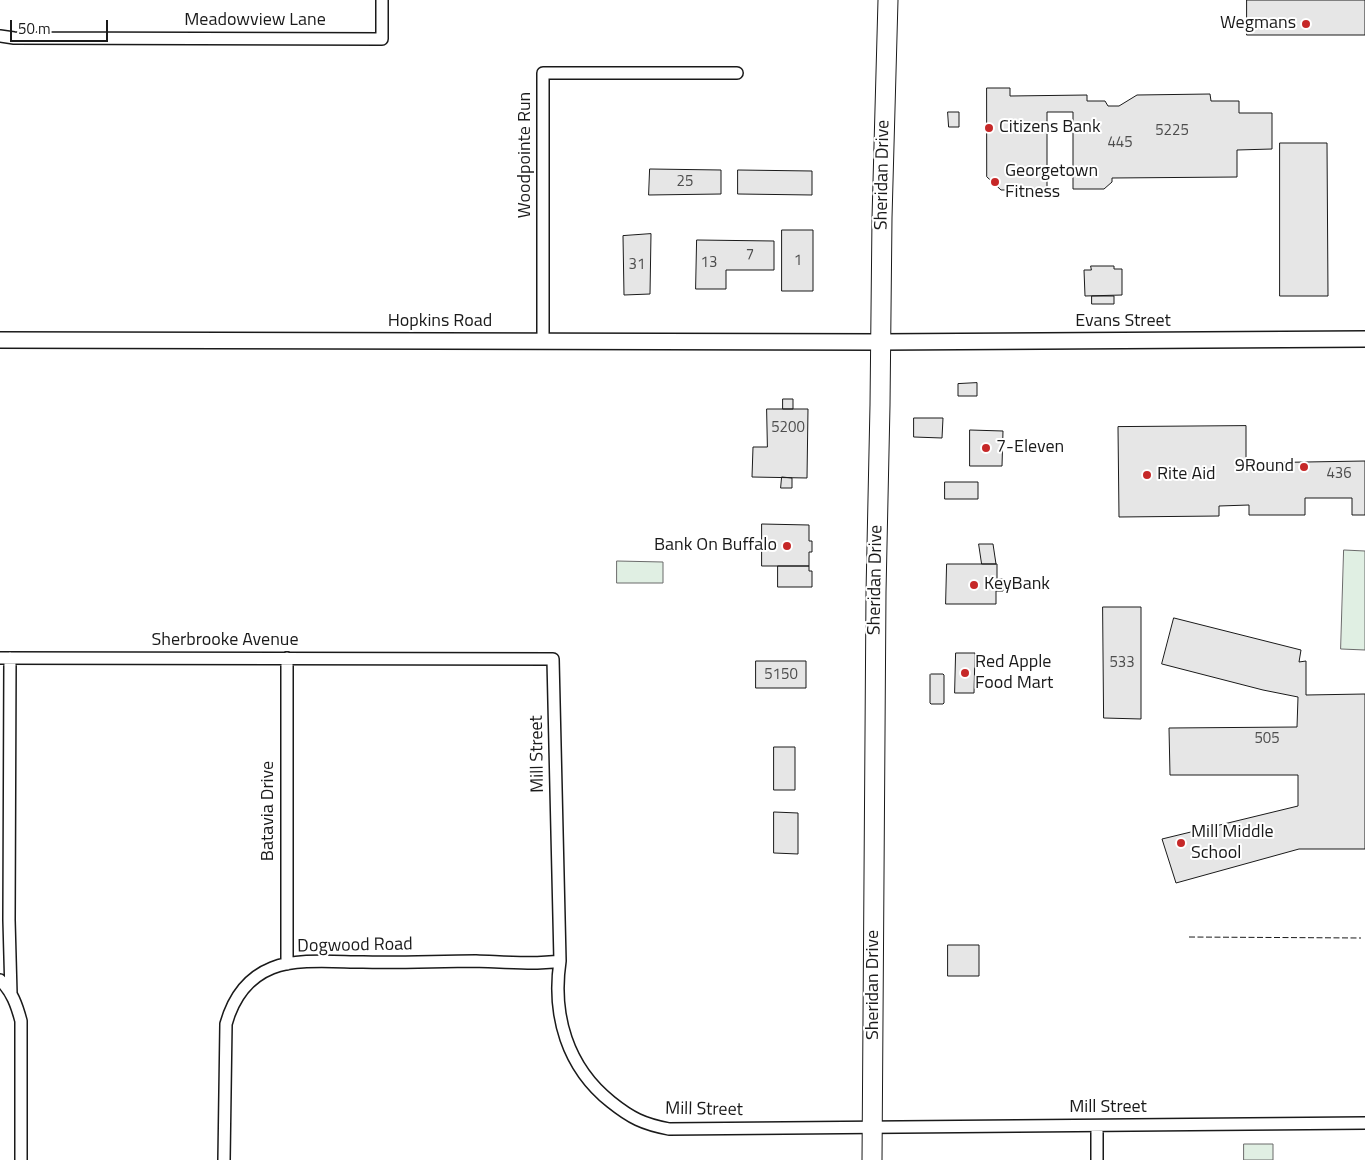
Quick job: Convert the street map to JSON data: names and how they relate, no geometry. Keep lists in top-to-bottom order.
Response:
{
  "streets": {
    "main road": ["Sheridan Drive"],
    "street": [
      "Meadowview Lane",
      "Woodpointe Run",
      "Hopkins Road",
      "Evans Street",
      "Sherbrooke Avenue",
      "Mill Street",
      "Batavia Drive",
      "Dogwood Road"
    ]
  },
  "crossings": [
    ["Woodpointe Run", "Hopkins Road"],
    ["Sheridan Drive", "Hopkins Road"],
    ["Sheridan Drive", "Evans Street"],
    ["Sheridan Drive", "Mill Street"],
    ["Hopkins Road", "Evans Street"],
    ["Sherbrooke Avenue", "Mill Street"],
    ["Sherbrooke Avenue", "Batavia Drive"],
    ["Mill Street", "Dogwood Road"],
    ["Batavia Drive", "Dogwood Road"]
  ],
  "places": [
    "Wegmans",
    "Citizens Bank",
    "Georgetown Fitness",
    "7-Eleven",
    "9Round",
    "Rite Aid",
    "Bank On Buffalo",
    "KeyBank",
    "Red Apple Food Mart",
    "Mill Middle School"
  ],
  "house_numbers": [
    "5225",
    "445",
    "25",
    "7",
    "1",
    "13",
    "31",
    "5200",
    "436",
    "533",
    "5150",
    "505"
  ],
  "scale_bar": "50 m"
}
